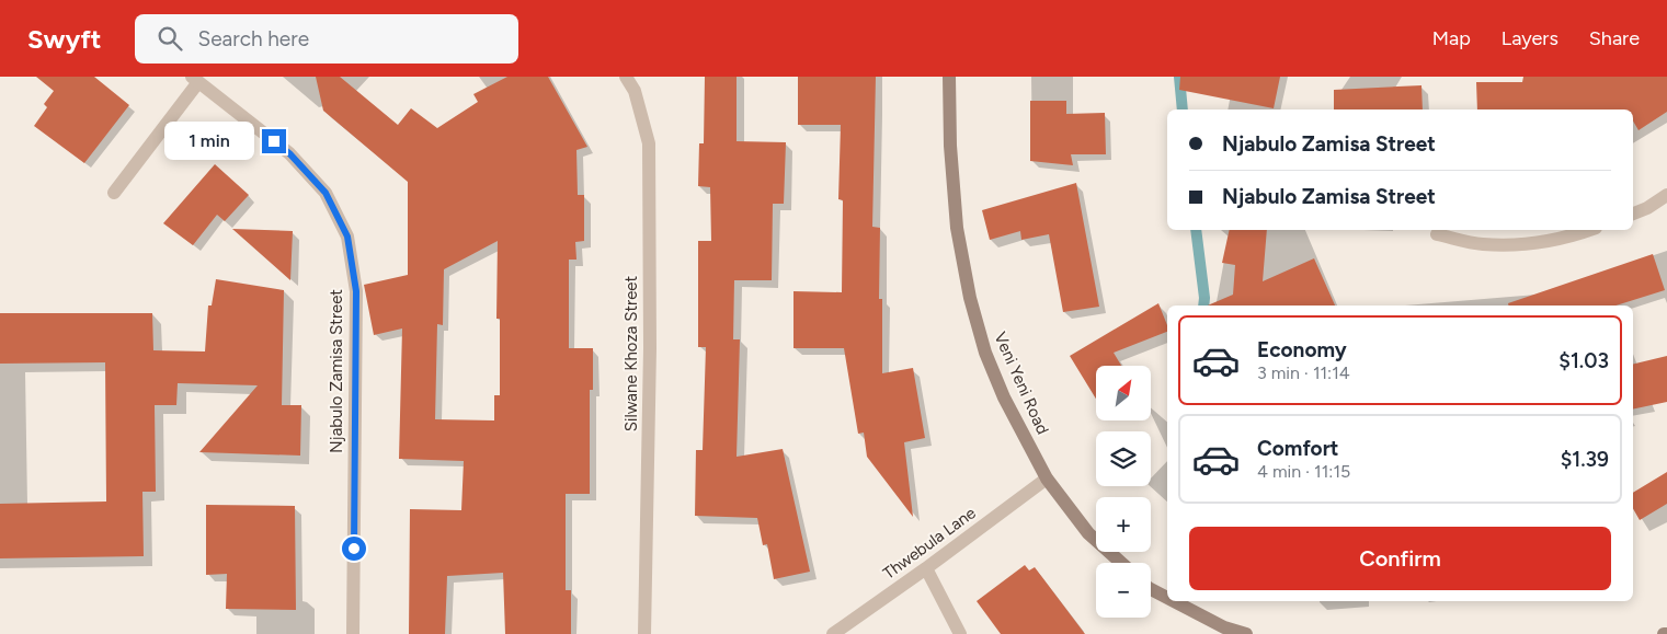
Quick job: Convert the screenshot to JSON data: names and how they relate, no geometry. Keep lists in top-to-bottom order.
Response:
{
  "streets": {
    "street": [
      "Silwane Khoza Street",
      "Njabulo Zamisa Street",
      "Veni Yeni Road",
      "Thwebula Lane"
    ]
  },
  "crossings": [
    ["Veni Yeni Road", "Thwebula Lane"]
  ],
  "north": "top right",
  "page": {
    "header": "Swyft",
    "search": "Search here",
    "nav": ["Map", "Layers", "Share"],
    "banner": ["Njabulo Zamisa Street", "Njabulo Zamisa Street"],
    "bubble": "1 min",
    "list": [
      {
        "name": "Economy",
        "note": "3 min · 11:14",
        "value": "$1.03"
      },
      {
        "name": "Comfort",
        "note": "4 min · 11:15",
        "value": "$1.39"
      }
    ],
    "map_buttons": ["+", "−"],
    "buttons": "Confirm"
  }
}
